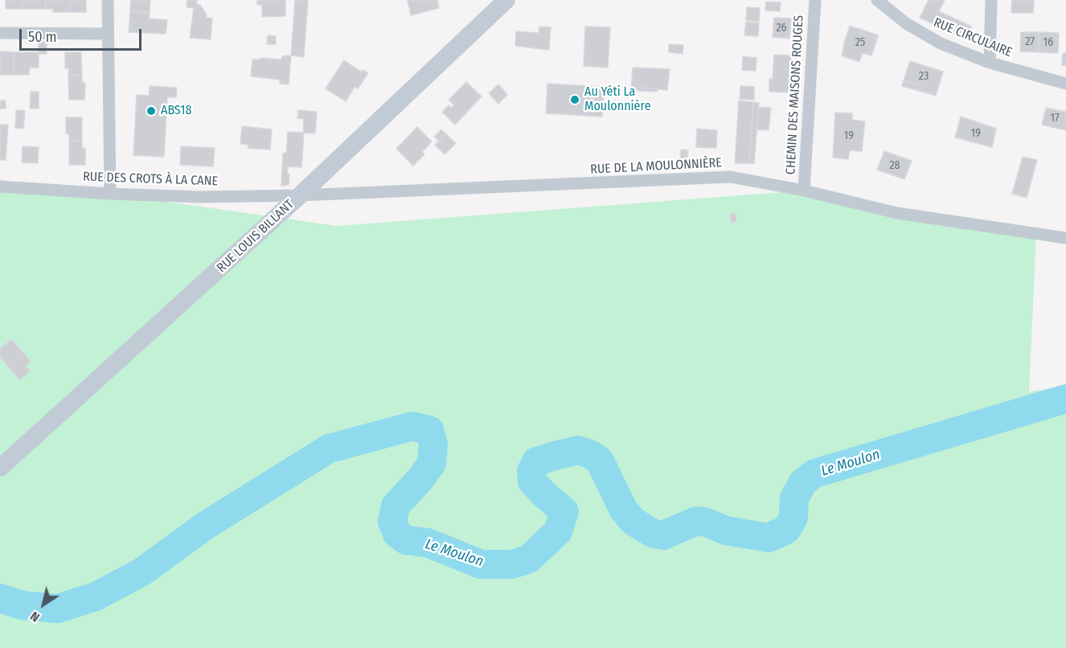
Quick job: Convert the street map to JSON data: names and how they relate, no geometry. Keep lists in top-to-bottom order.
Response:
{
  "streets": {
    "street": [
      "RUE CIRCULAIRE",
      "CHEMIN DES MAISONS ROUGES",
      "RUE DE LA MOULONNIÈRE",
      "RUE DES CROTS À LA CANE",
      "RUE LOUIS BILLANT"
    ]
  },
  "crossings": [
    ["CHEMIN DES MAISONS ROUGES", "RUE DE LA MOULONNIÈRE"],
    ["RUE DE LA MOULONNIÈRE", "RUE DES CROTS À LA CANE"],
    ["RUE DE LA MOULONNIÈRE", "RUE LOUIS BILLANT"],
    ["RUE DES CROTS À LA CANE", "RUE LOUIS BILLANT"]
  ],
  "water": ["Le Moulon"],
  "places": ["Au Yéti La Moulonnière", "ABS18"],
  "house_numbers": [
    "26",
    "27",
    "25",
    "16",
    "23",
    "17",
    "19",
    "19",
    "28"
  ],
  "scale_bar": "50 m",
  "north": "bottom left"
}
